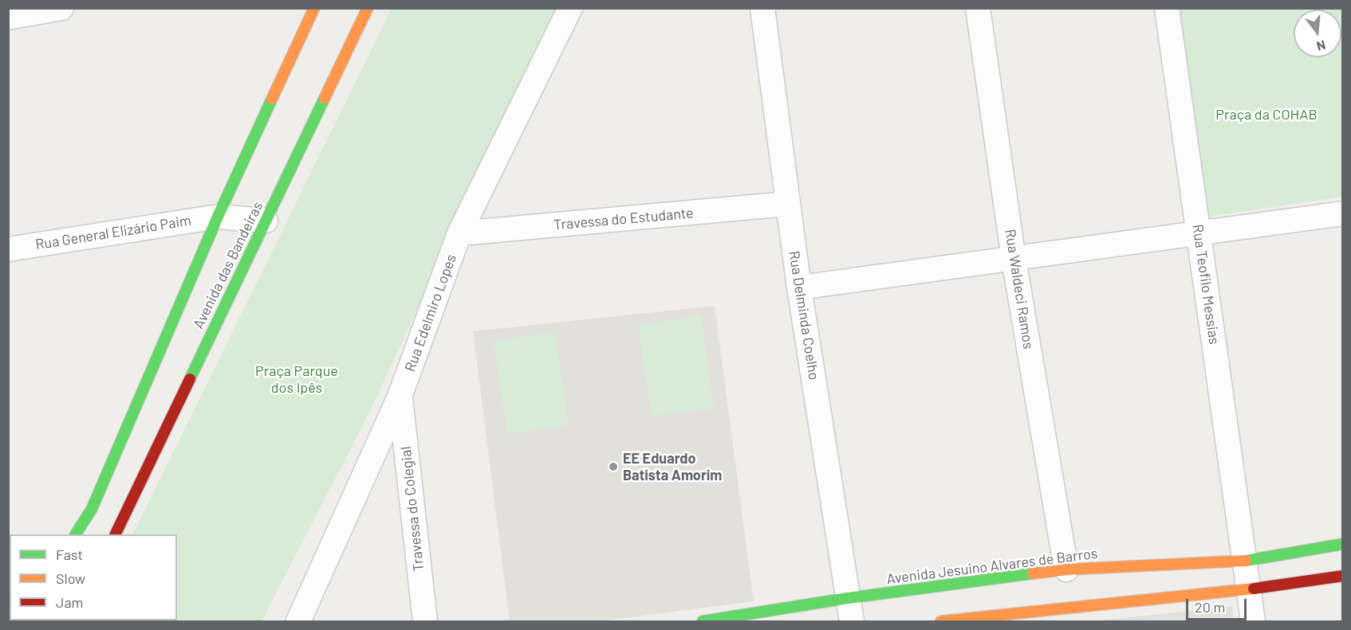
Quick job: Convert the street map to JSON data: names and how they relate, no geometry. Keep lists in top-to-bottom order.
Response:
{
  "streets": {
    "street": [
      "Travessa do Estudante",
      "Rua General Elizário Paim",
      "Avenida das Bandeiras",
      "Rua Teofilo Messias",
      "Rua Waldeci Ramos",
      "Rua Edelmiro Lopes",
      "Rua Delminda Coelho",
      "Travessa do Colegial",
      "Avenida Jesuino Alvares de Barros"
    ]
  },
  "crossings": [
    ["Travessa do Estudante", "Rua Edelmiro Lopes"],
    ["Travessa do Estudante", "Rua Delminda Coelho"],
    ["Rua General Elizário Paim", "Avenida das Bandeiras"],
    ["Rua Teofilo Messias", "Avenida Jesuino Alvares de Barros"],
    ["Rua Waldeci Ramos", "Avenida Jesuino Alvares de Barros"],
    ["Rua Edelmiro Lopes", "Travessa do Colegial"],
    ["Rua Delminda Coelho", "Avenida Jesuino Alvares de Barros"]
  ],
  "parks": ["Praça da COHAB", "Praça Parque dos Ipês"],
  "places": ["EE Eduardo Batista Amorim"],
  "legend": ["Fast", "Slow", "Jam"],
  "scale_bar": "20 m",
  "north": "bottom"
}
